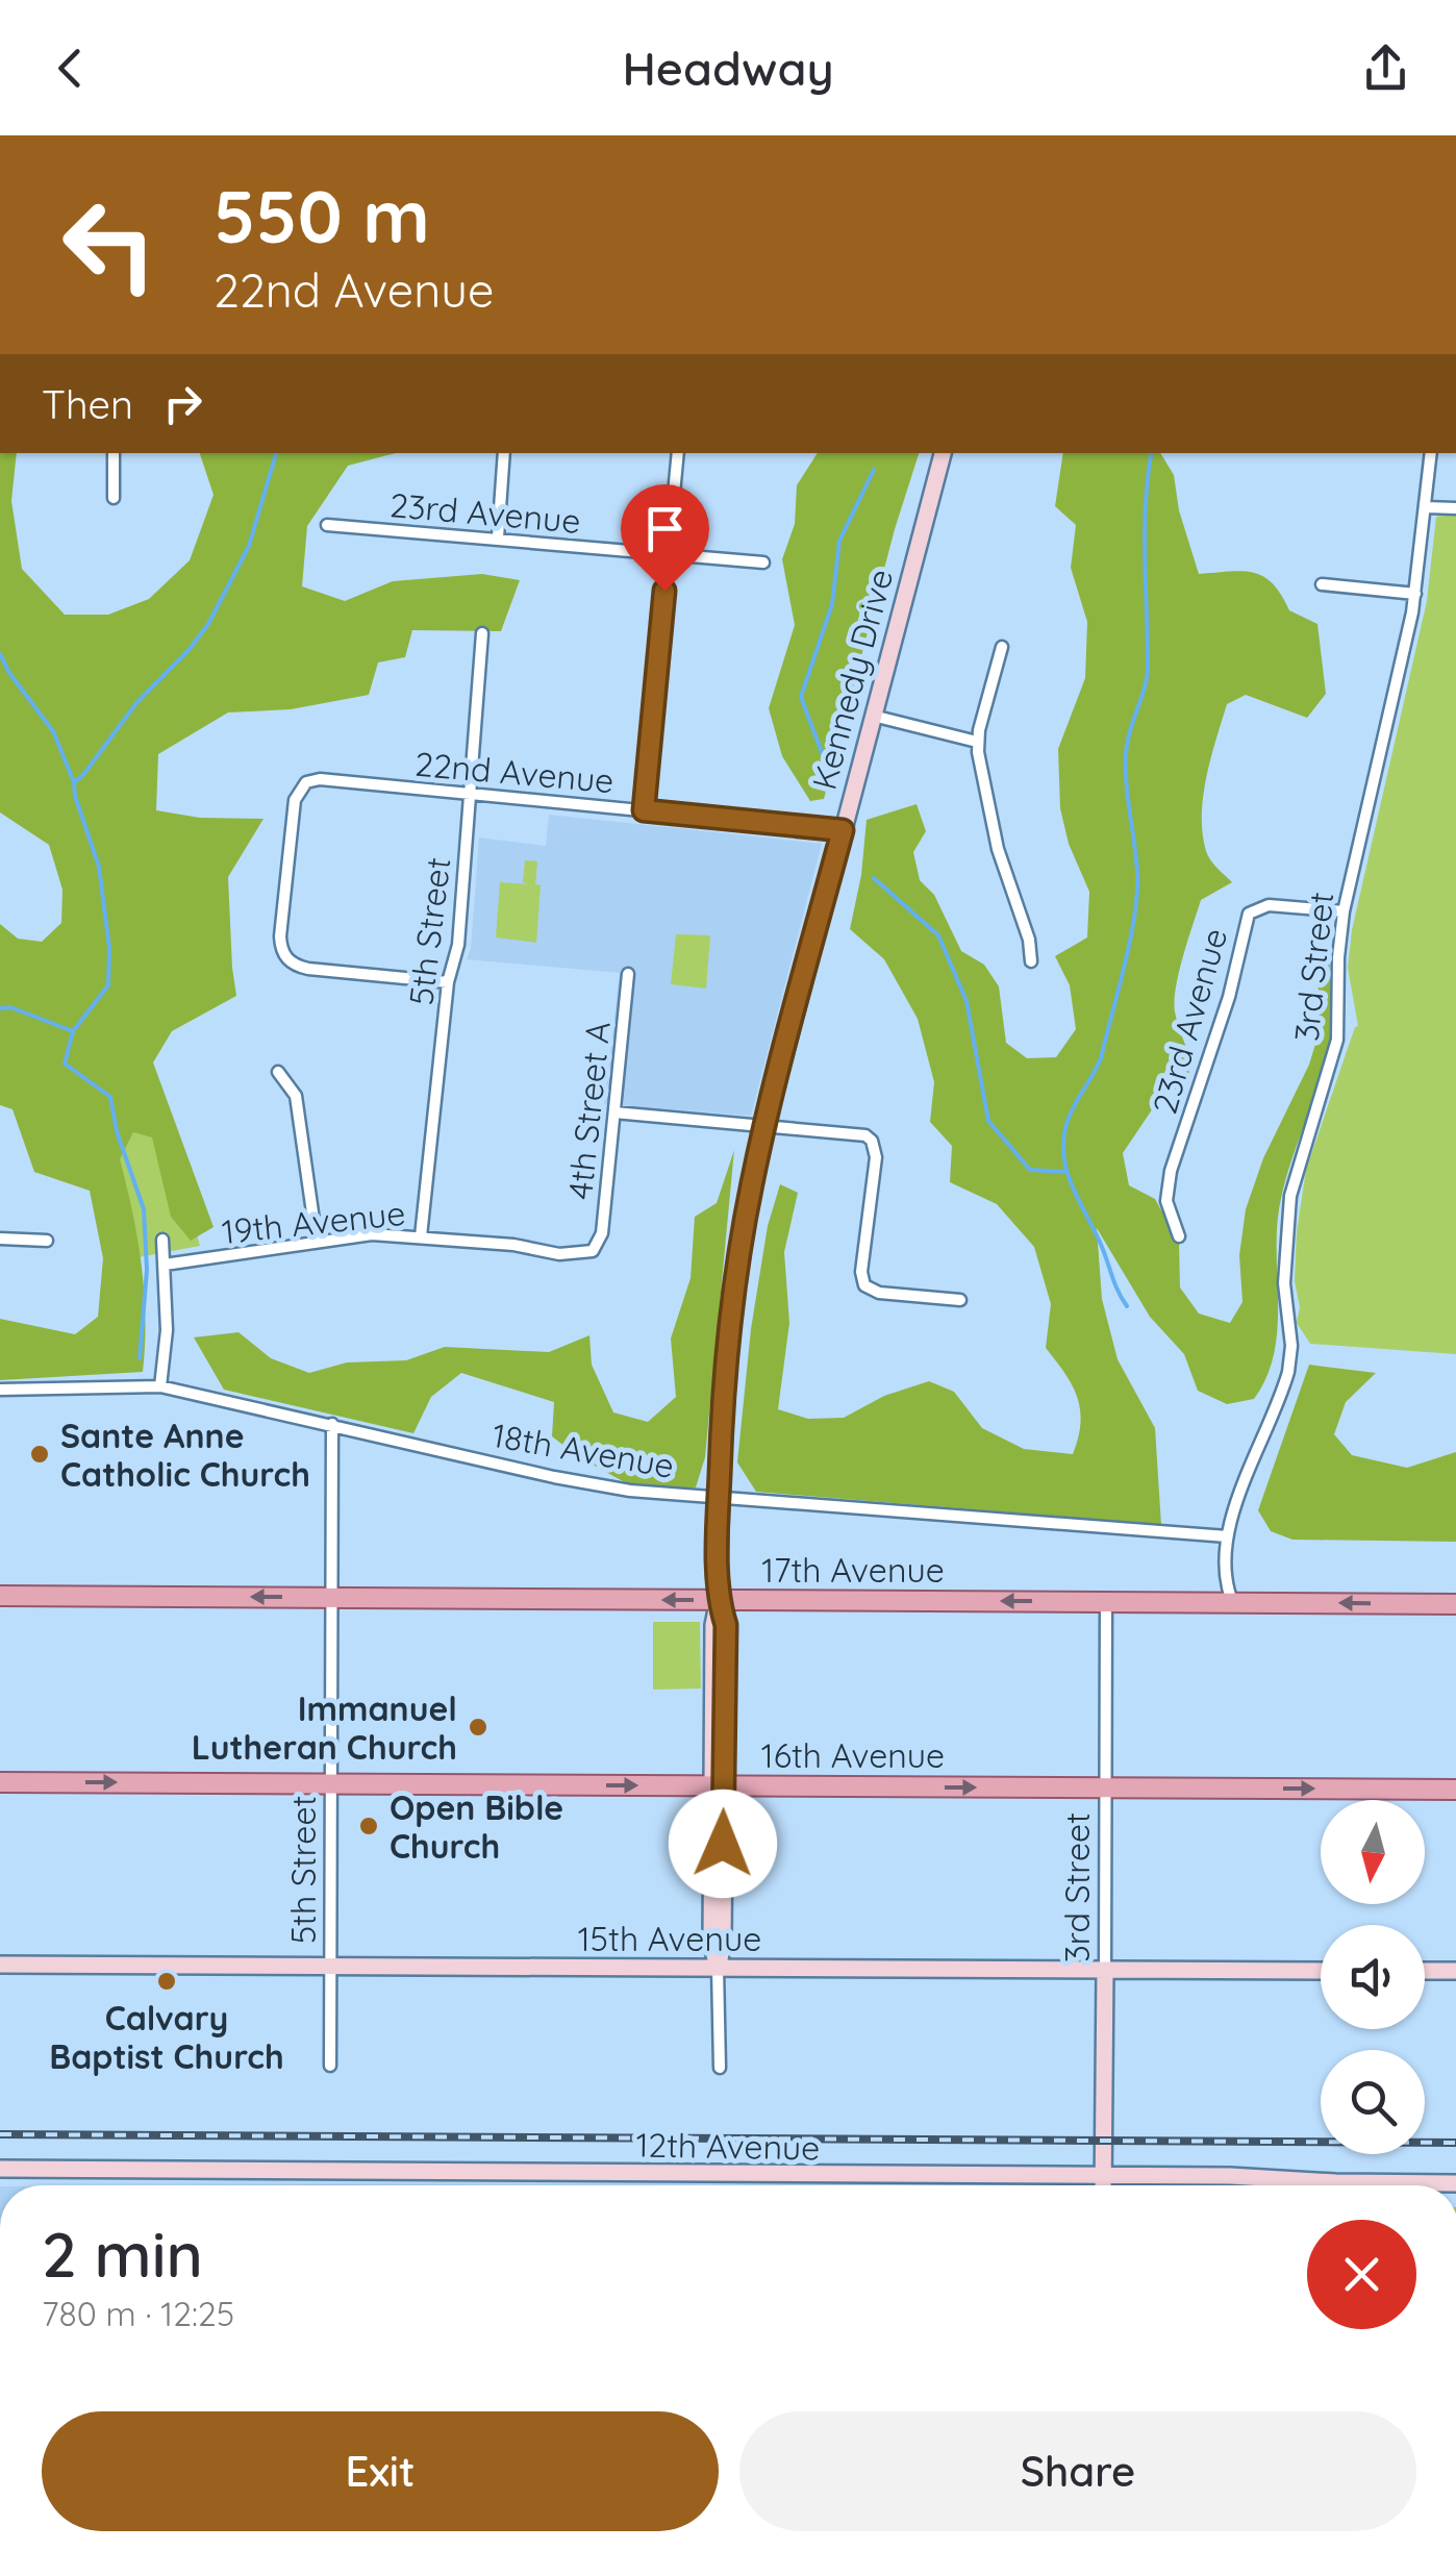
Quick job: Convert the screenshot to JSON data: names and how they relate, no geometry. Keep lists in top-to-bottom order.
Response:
{
  "streets": {
    "main road": ["17th Avenue", "16th Avenue"],
    "street": [
      "23rd Avenue",
      "Kennedy Drive",
      "22nd Avenue",
      "5th Street",
      "3rd Street",
      "4th Street A",
      "19th Avenue",
      "18th Avenue",
      "15th Avenue",
      "12th Avenue"
    ]
  },
  "crossings": [
    ["23rd Avenue", "3rd Street"],
    ["Kennedy Drive", "22nd Avenue"],
    ["Kennedy Drive", "18th Avenue"],
    ["Kennedy Drive", "17th Avenue"],
    ["Kennedy Drive", "16th Avenue"],
    ["Kennedy Drive", "15th Avenue"],
    ["22nd Avenue", "5th Street"],
    ["5th Street", "19th Avenue"],
    ["5th Street", "18th Avenue"],
    ["5th Street", "17th Avenue"],
    ["5th Street", "16th Avenue"],
    ["5th Street", "15th Avenue"],
    ["3rd Street", "18th Avenue"],
    ["3rd Street", "17th Avenue"],
    ["3rd Street", "16th Avenue"],
    ["3rd Street", "15th Avenue"],
    ["3rd Street", "12th Avenue"],
    ["4th Street A", "19th Avenue"]
  ],
  "one_way": ["17th Avenue", "16th Avenue"],
  "places": [
    "Sante Anne Catholic Church",
    "Immanuel Lutheran Church",
    "Open Bible Church",
    "Calvary Baptist Church"
  ],
  "north": "bottom",
  "page": {
    "header": "Headway",
    "turn": ["550 m", "22nd Avenue"],
    "then": "Then",
    "heading": ["2 min", "780 m · 12:25"],
    "buttons": ["Exit", "Share"]
  }
}
